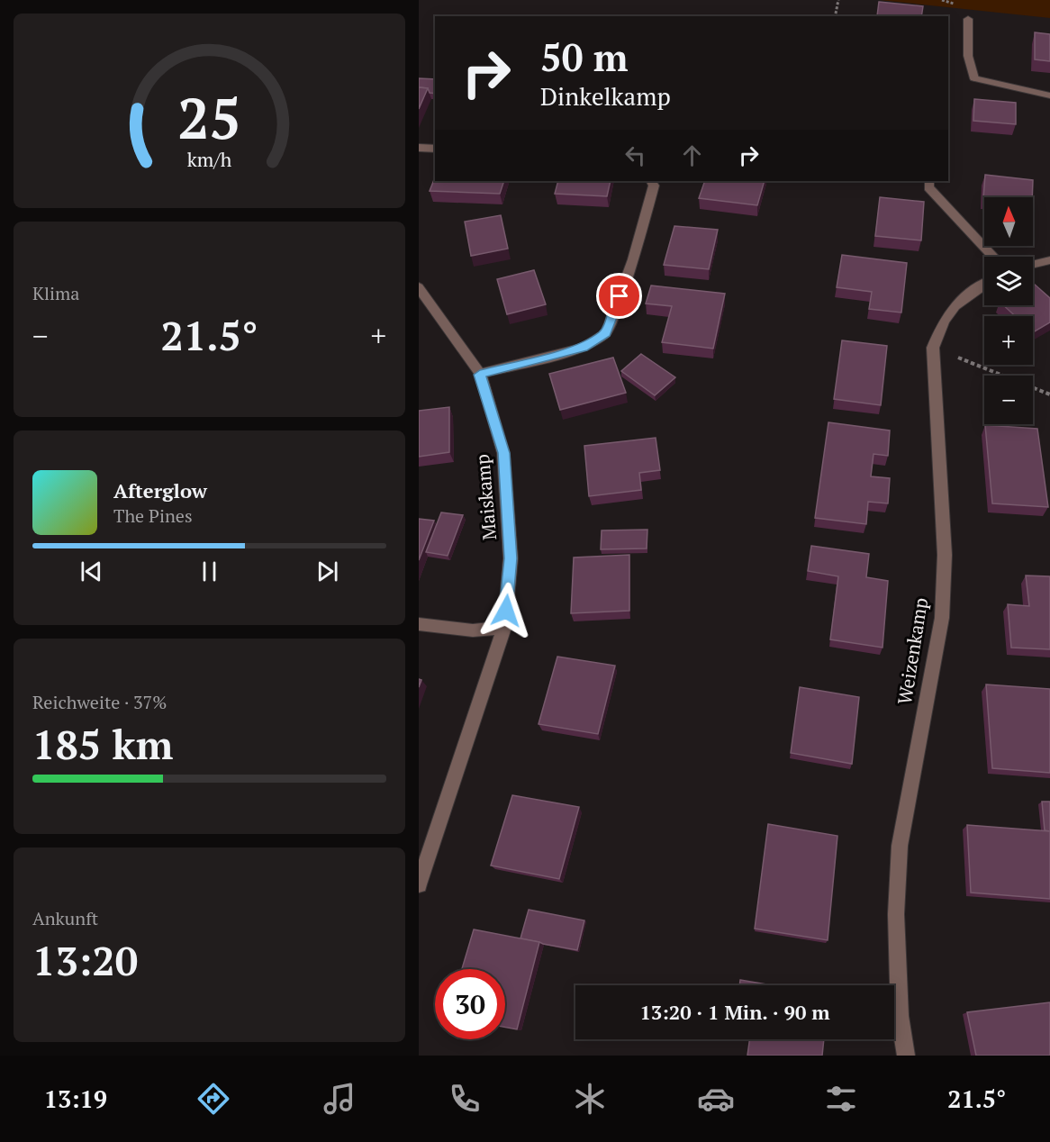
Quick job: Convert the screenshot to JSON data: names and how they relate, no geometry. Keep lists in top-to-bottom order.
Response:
{
  "streets": {
    "street": ["Maiskamp", "Weizenkamp"]
  },
  "north": "top",
  "page": {
    "turn": ["50 m", "Dinkelkamp"],
    "map_buttons": ["+", "−"],
    "tile": [
      "Klima",
      ["Reichweite · 37%", "185 km"],
      ["Ankunft", "13:20"]
    ],
    "heat": ["−", "21.5°", "+"],
    "song": ["Afterglow", "The Pines"],
    "limit": "30",
    "trip": "13:20 · 1 Min. · 90 m",
    "tabs": ["13:19", "21.5°"],
    "gauge": ["25", "km/h"]
  }
}
